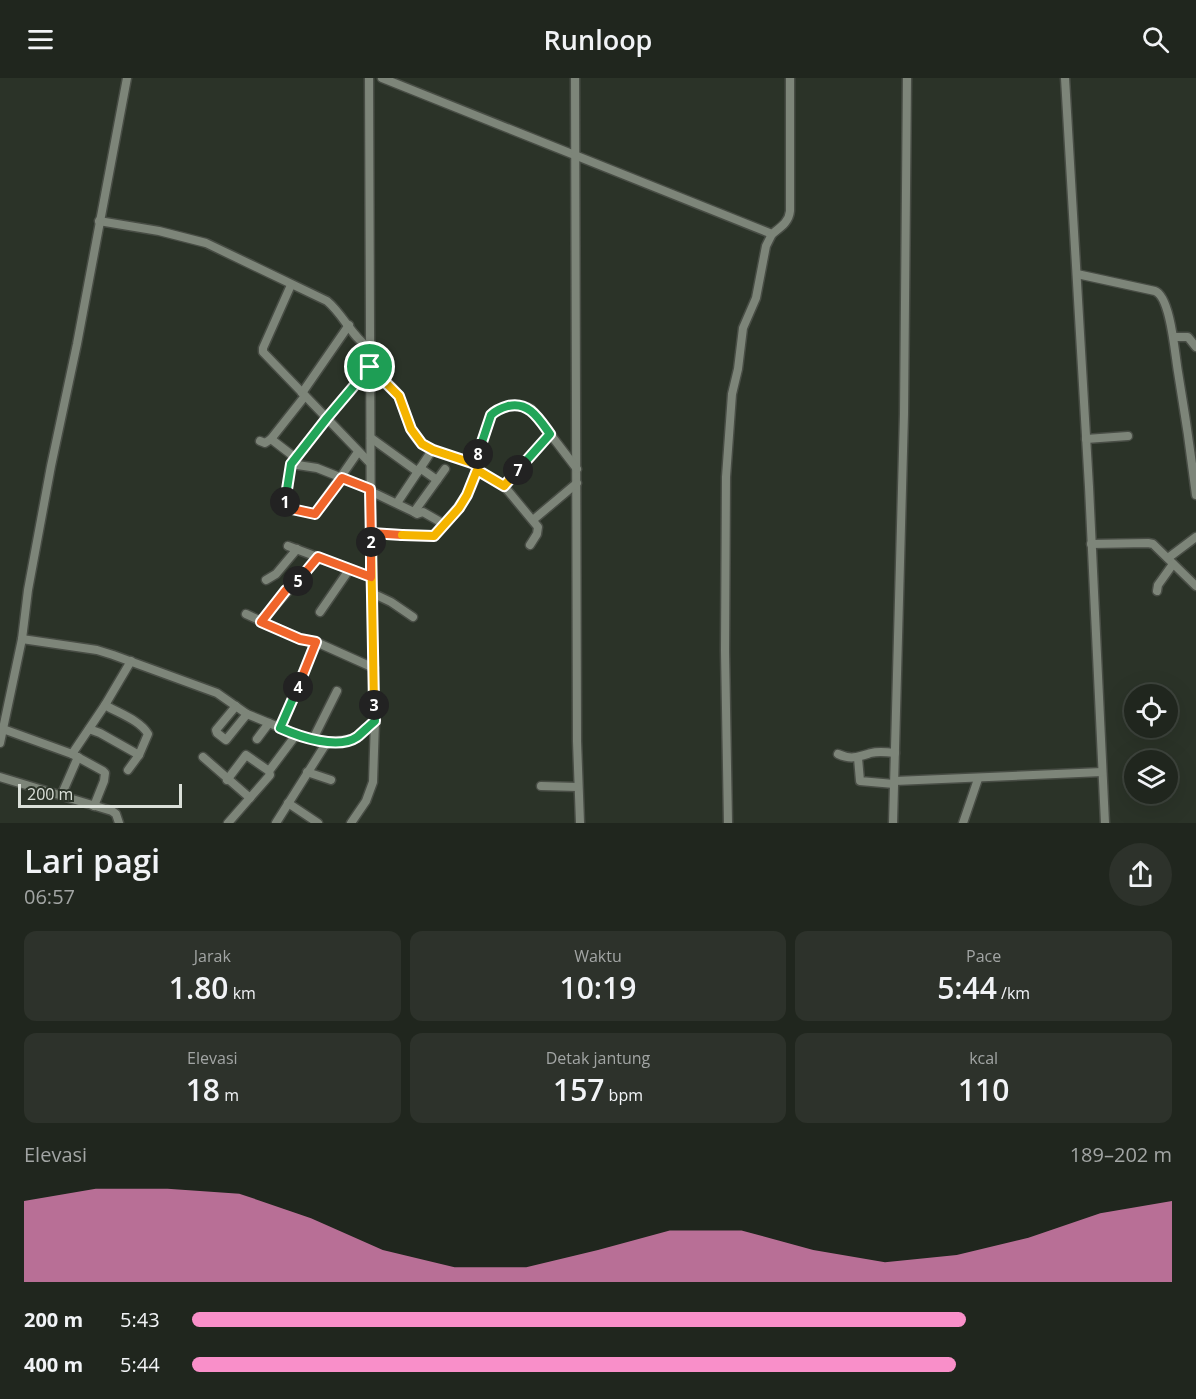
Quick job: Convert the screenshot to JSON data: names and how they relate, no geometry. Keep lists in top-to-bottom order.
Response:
{
  "scale_bar": "200 m",
  "page": {
    "header": "Runloop",
    "pins": [
      "8",
      "7",
      "1",
      "2",
      "5",
      "4",
      "3"
    ],
    "scale": "200 m",
    "heading": ["Lari pagi", "06:57"],
    "stats": [
      ["Jarak", "1.80 km"],
      ["Waktu", "10:19"],
      ["Pace", "5:44 /km"],
      ["Elevasi", "18 m"],
      ["Detak jantung", "157 bpm"],
      ["kcal", "110"]
    ],
    "chart": ["Elevasi", "189–202 m"],
    "list": [
      {
        "name": "200 m",
        "note": "5:43"
      },
      {
        "name": "400 m",
        "note": "5:44"
      }
    ]
  }
}
